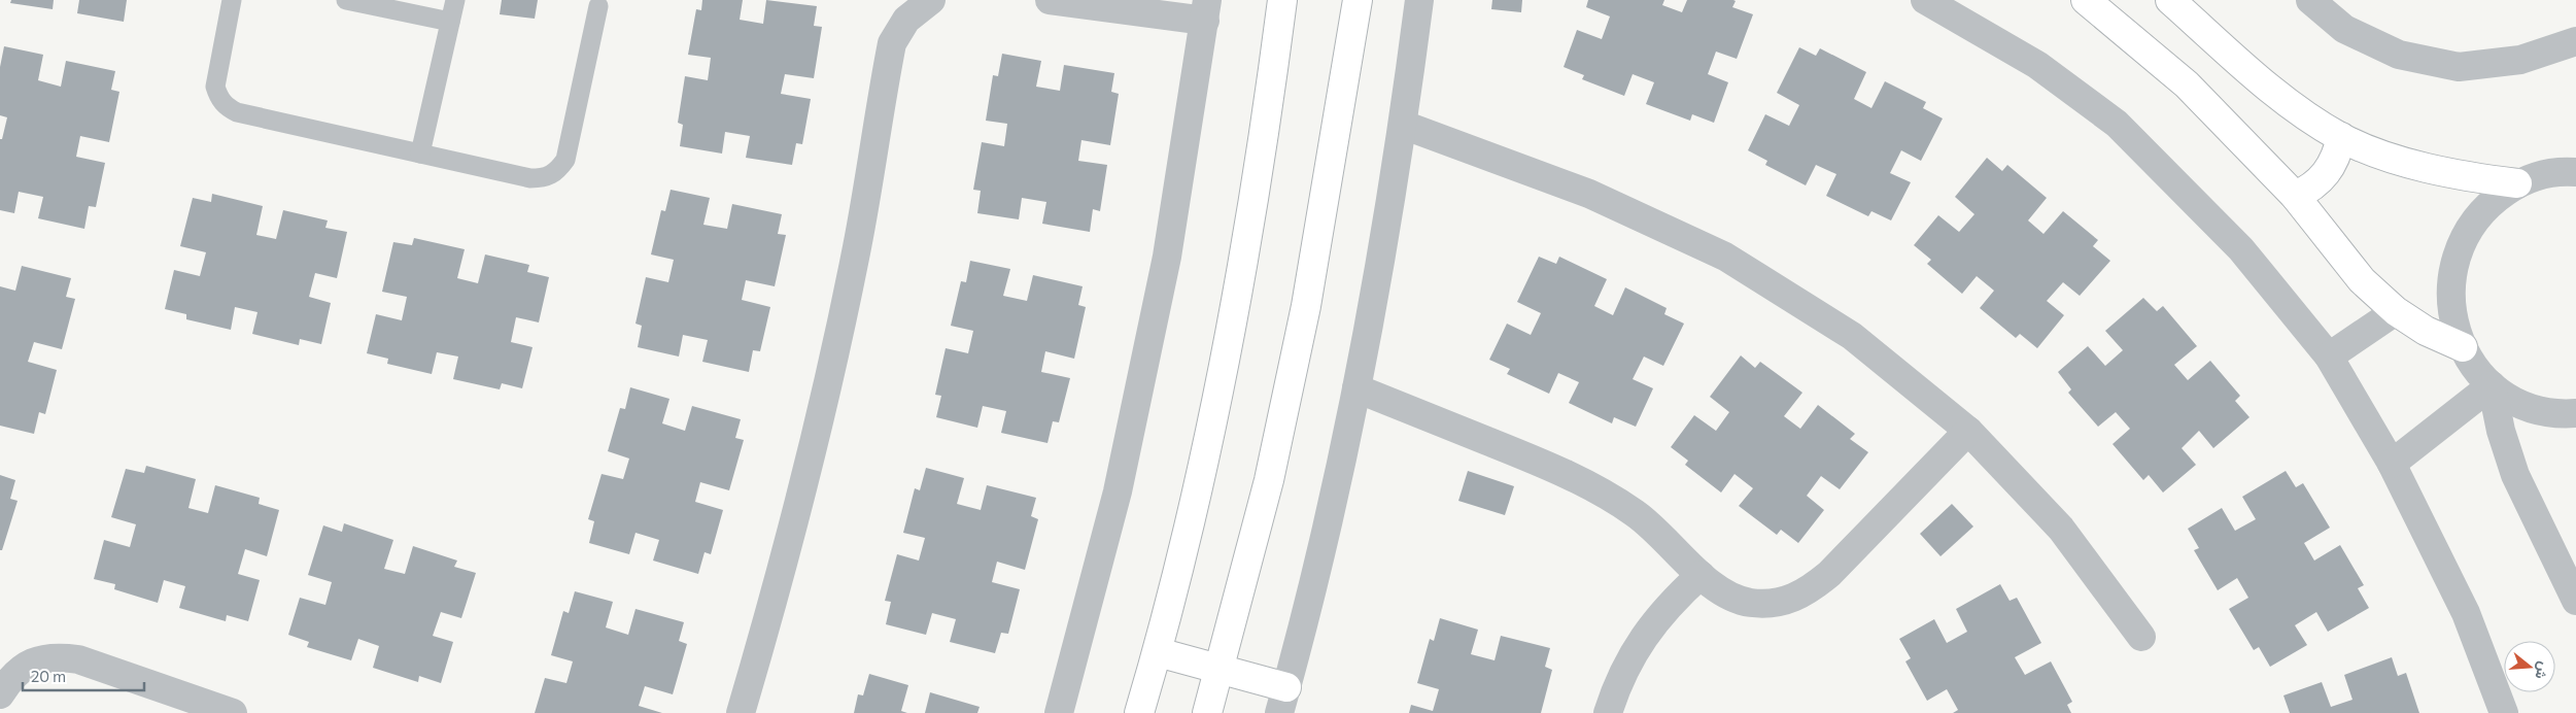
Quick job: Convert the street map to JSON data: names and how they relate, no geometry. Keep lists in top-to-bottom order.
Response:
{
  "scale_bar": "20 m",
  "north": "right"
}
